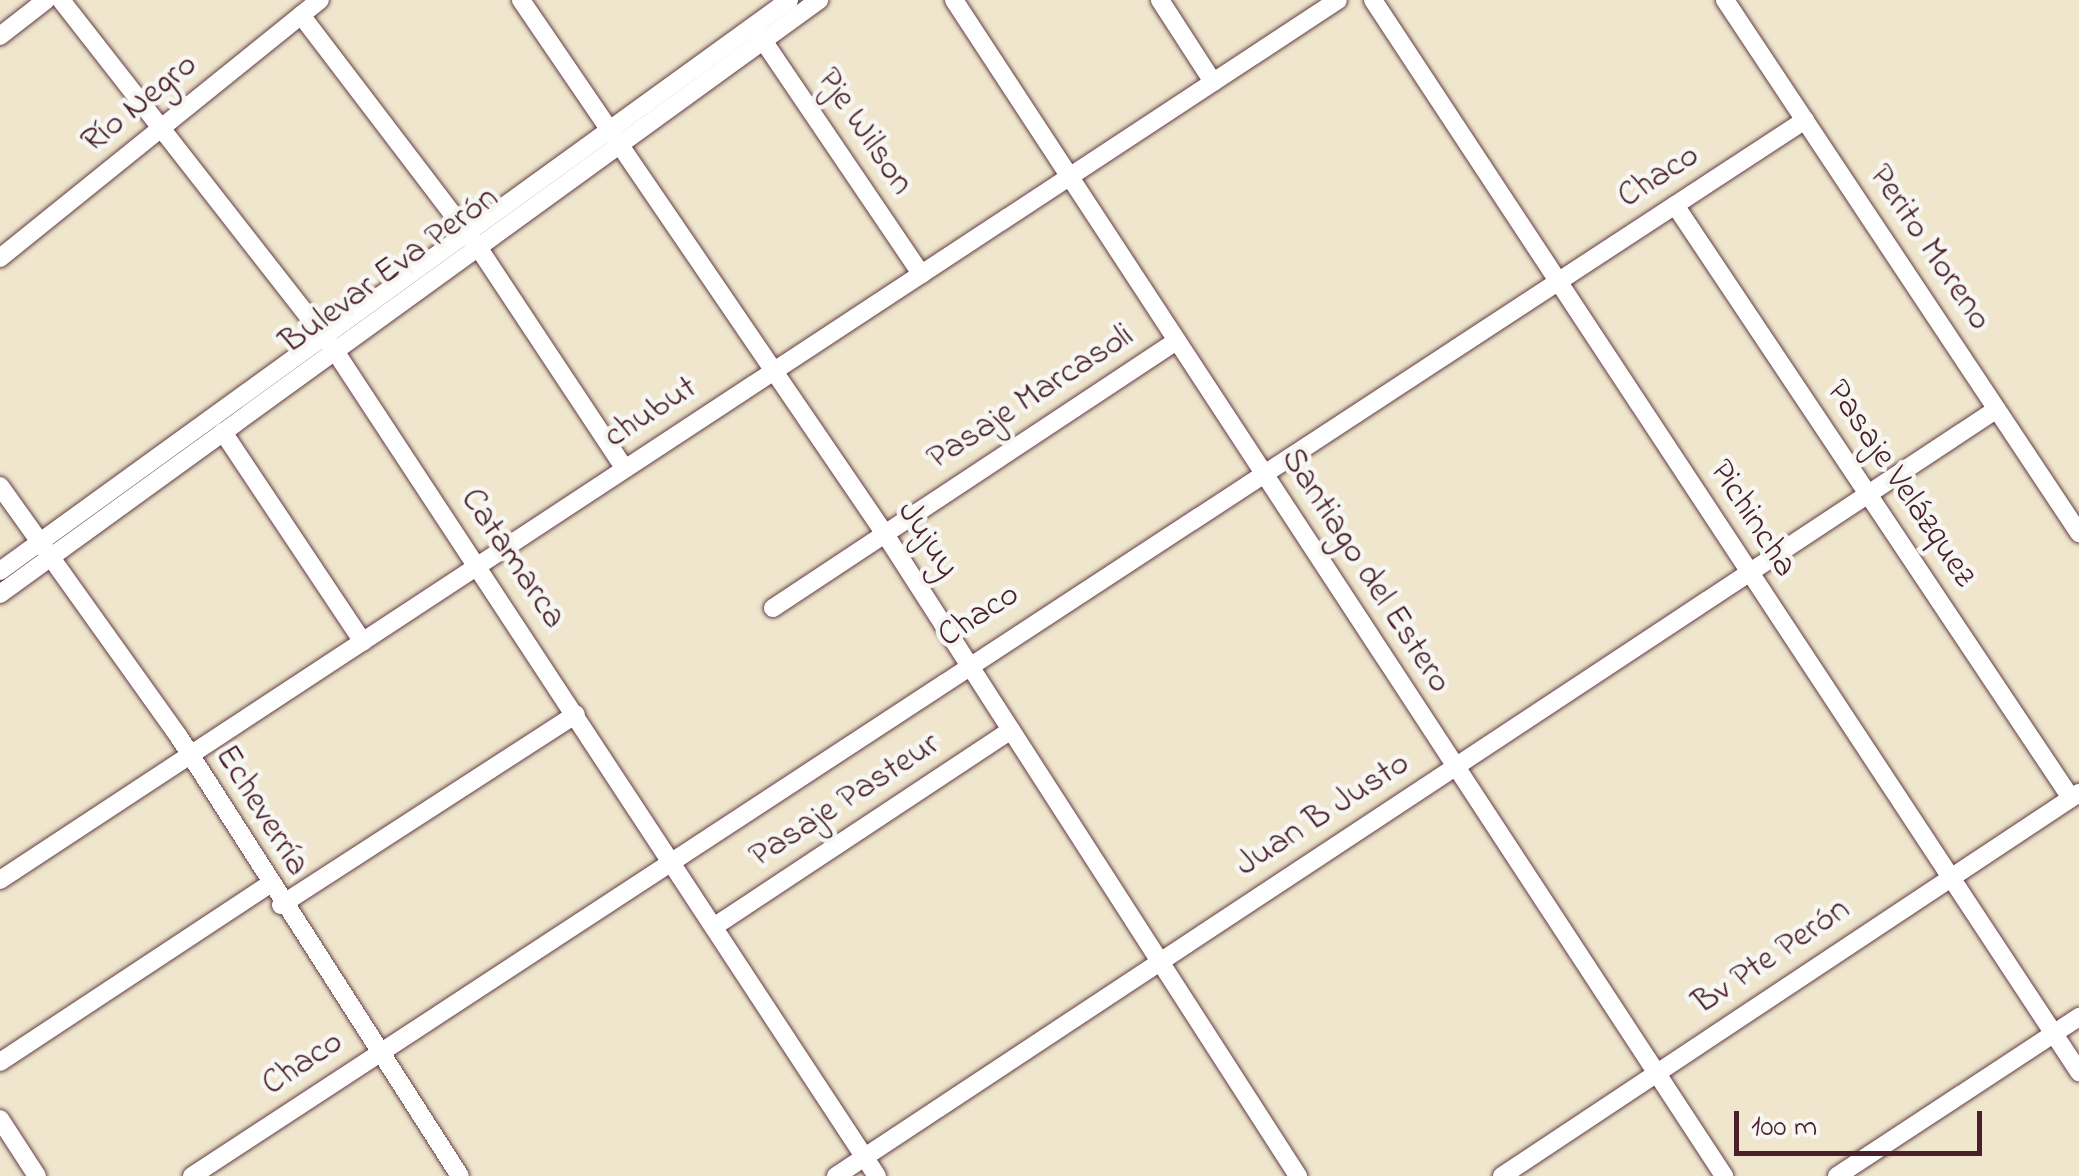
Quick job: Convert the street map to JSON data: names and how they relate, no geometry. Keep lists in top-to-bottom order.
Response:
{
  "streets": {
    "street": [
      "Río Negro",
      "Pje Wilson",
      "Chaco",
      "Perito Moreno",
      "Bulevar Eva Perón",
      "Pasaje Marcasoli",
      "chubut",
      "Pasaje Velázquez",
      "Pichincha",
      "Jujuy",
      "Catamarca",
      "Santiago del Estero",
      "Pasaje Pasteur",
      "Echeverría",
      "Juan B Justo",
      "Bv Pte Perón"
    ]
  },
  "crossings": [
    ["Río Negro", "Catamarca"],
    ["Pje Wilson", "Bulevar Eva Perón"],
    ["Pje Wilson", "chubut"],
    ["Chaco", "Perito Moreno"],
    ["Chaco", "Pasaje Velázquez"],
    ["Chaco", "Pichincha"],
    ["Chaco", "Jujuy"],
    ["Chaco", "Catamarca"],
    ["Chaco", "Santiago del Estero"],
    ["Chaco", "Echeverría"],
    ["Perito Moreno", "Juan B Justo"],
    ["Bulevar Eva Perón", "Jujuy"],
    ["Bulevar Eva Perón", "Catamarca"],
    ["Bulevar Eva Perón", "Echeverría"],
    ["Pasaje Marcasoli", "Jujuy"],
    ["Pasaje Marcasoli", "Santiago del Estero"],
    ["chubut", "Jujuy"],
    ["chubut", "Catamarca"],
    ["chubut", "Santiago del Estero"],
    ["chubut", "Echeverría"],
    ["Pasaje Velázquez", "Juan B Justo"],
    ["Pasaje Velázquez", "Bv Pte Perón"],
    ["Pichincha", "Juan B Justo"],
    ["Pichincha", "Bv Pte Perón"],
    ["Jujuy", "Pasaje Pasteur"],
    ["Jujuy", "Juan B Justo"],
    ["Catamarca", "Pasaje Pasteur"],
    ["Catamarca", "Juan B Justo"],
    ["Santiago del Estero", "Juan B Justo"],
    ["Santiago del Estero", "Bv Pte Perón"]
  ],
  "scale_bar": "100 m"
}
